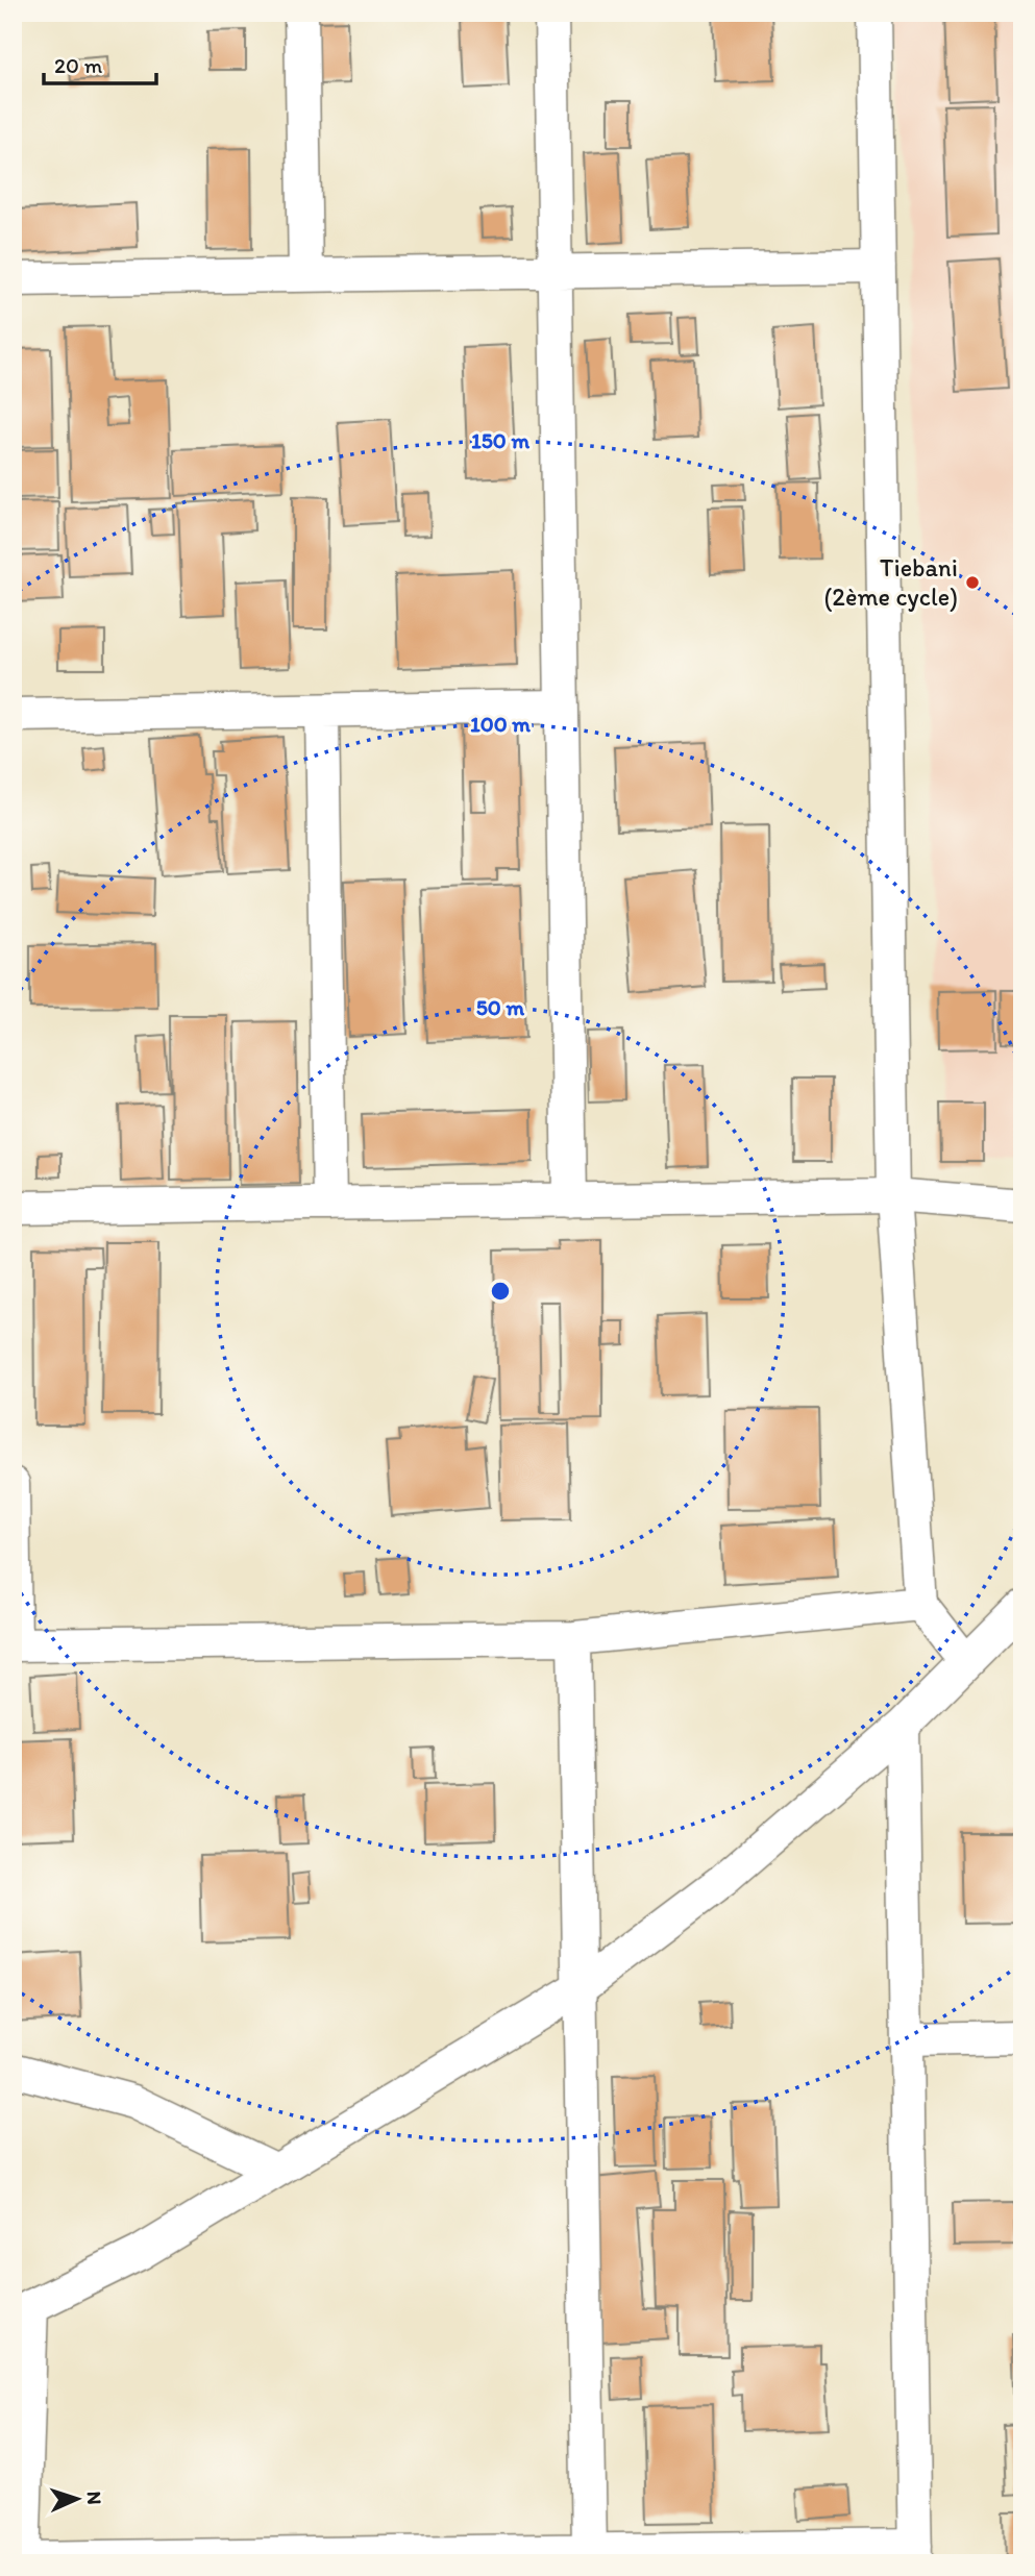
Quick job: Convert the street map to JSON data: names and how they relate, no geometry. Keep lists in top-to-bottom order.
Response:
{
  "places": ["Tiebani (2ème cycle)"],
  "scale_bar": "20 m",
  "north": "right",
  "rings": ["150 m", "100 m", "50 m"]
}
